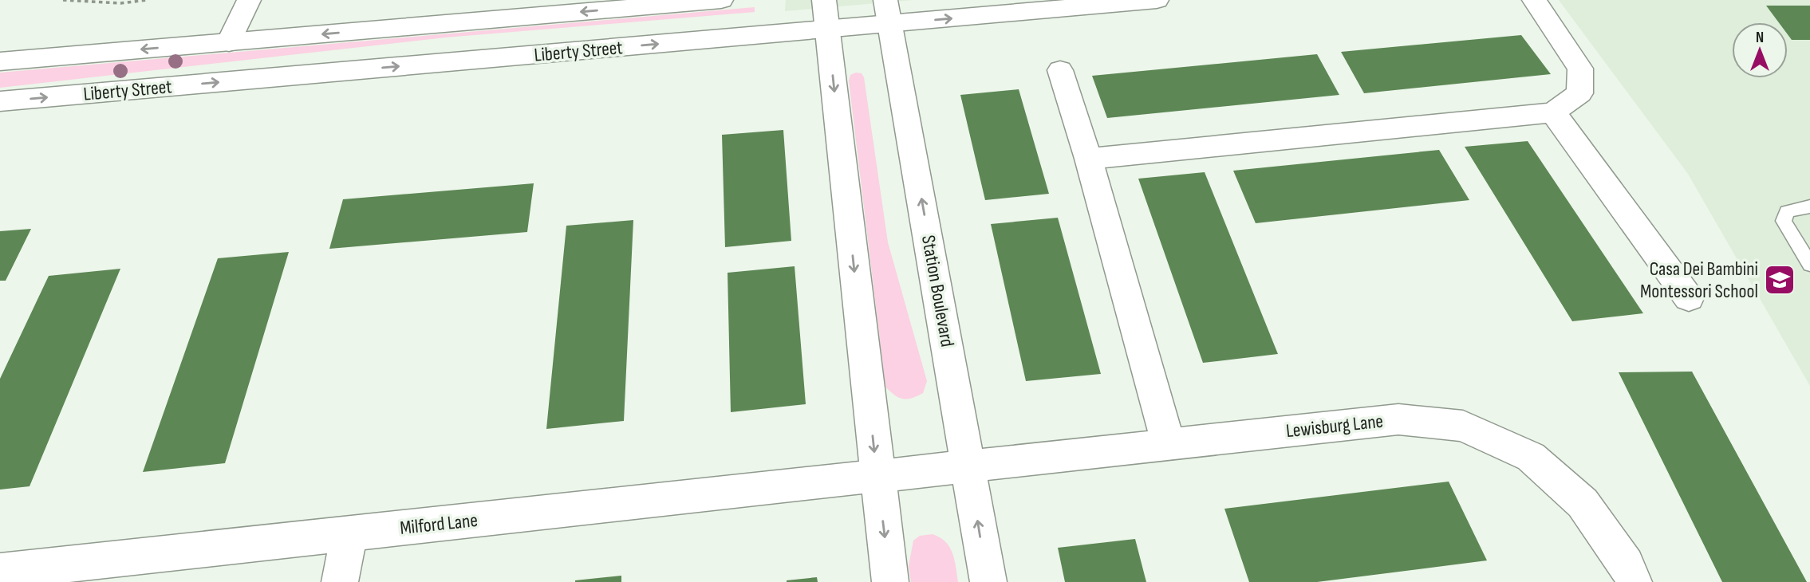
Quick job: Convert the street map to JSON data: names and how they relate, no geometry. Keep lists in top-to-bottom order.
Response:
{
  "streets": {
    "street": [
      "Liberty Street",
      "Station Boulevard",
      "Lewisburg Lane",
      "Milford Lane"
    ]
  },
  "crossings": [
    ["Liberty Street", "Station Boulevard"],
    ["Station Boulevard", "Lewisburg Lane"],
    ["Station Boulevard", "Milford Lane"],
    ["Lewisburg Lane", "Milford Lane"]
  ],
  "places": {
    "school or university": ["Casa Dei Bambini Montessori School"]
  },
  "north": "top"
}
